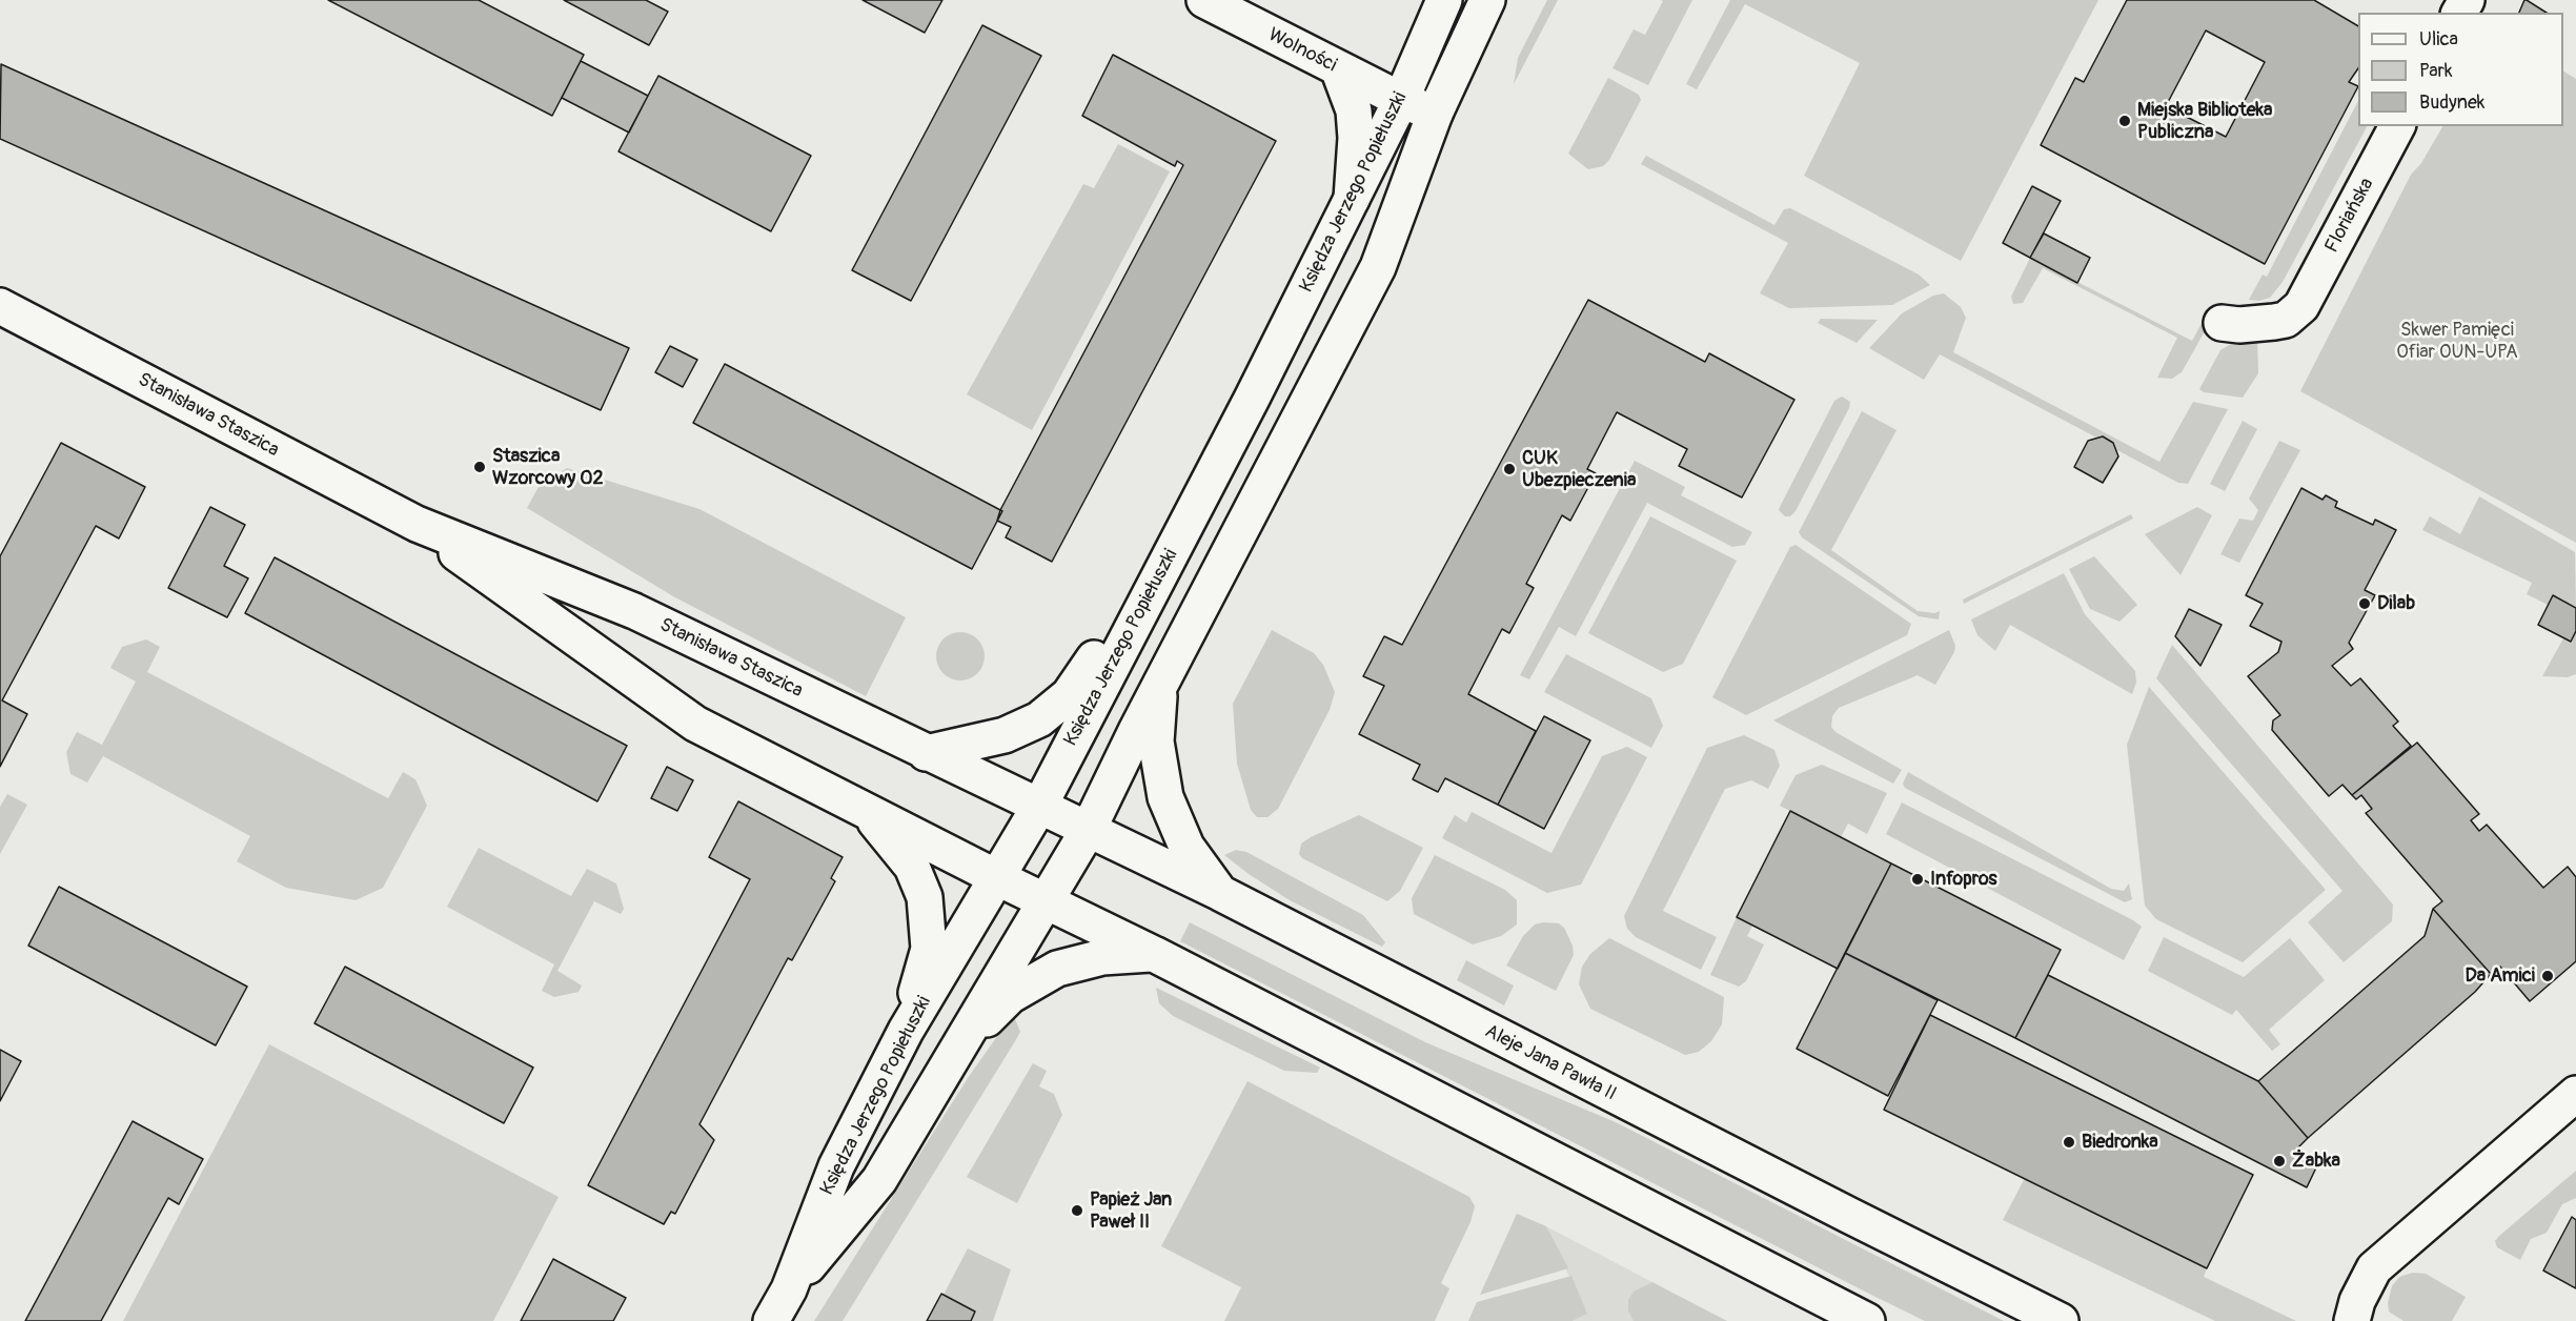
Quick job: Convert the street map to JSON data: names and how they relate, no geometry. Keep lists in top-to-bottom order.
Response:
{
  "streets": {
    "street": [
      "Wolności",
      "Księdza Jerzego Popiełuszki",
      "Floriańska",
      "Stanisława Staszica",
      "Aleje Jana Pawła II"
    ]
  },
  "crossings": [
    ["Wolności", "Księdza Jerzego Popiełuszki"],
    ["Księdza Jerzego Popiełuszki", "Stanisława Staszica"],
    ["Księdza Jerzego Popiełuszki", "Aleje Jana Pawła II"],
    ["Stanisława Staszica", "Aleje Jana Pawła II"]
  ],
  "parks": ["Skwer Pamięci Ofiar OUN-UPA"],
  "places": [
    "Miejska Biblioteka Publiczna",
    "Staszica Wzorcowy 02",
    "CUK Ubezpieczenia",
    "Dilab",
    "Infopros",
    "Da Amici",
    "Biedronka",
    "Żabka",
    "Papież Jan Paweł II"
  ],
  "legend": ["Ulica", "Park", "Budynek"]
}
